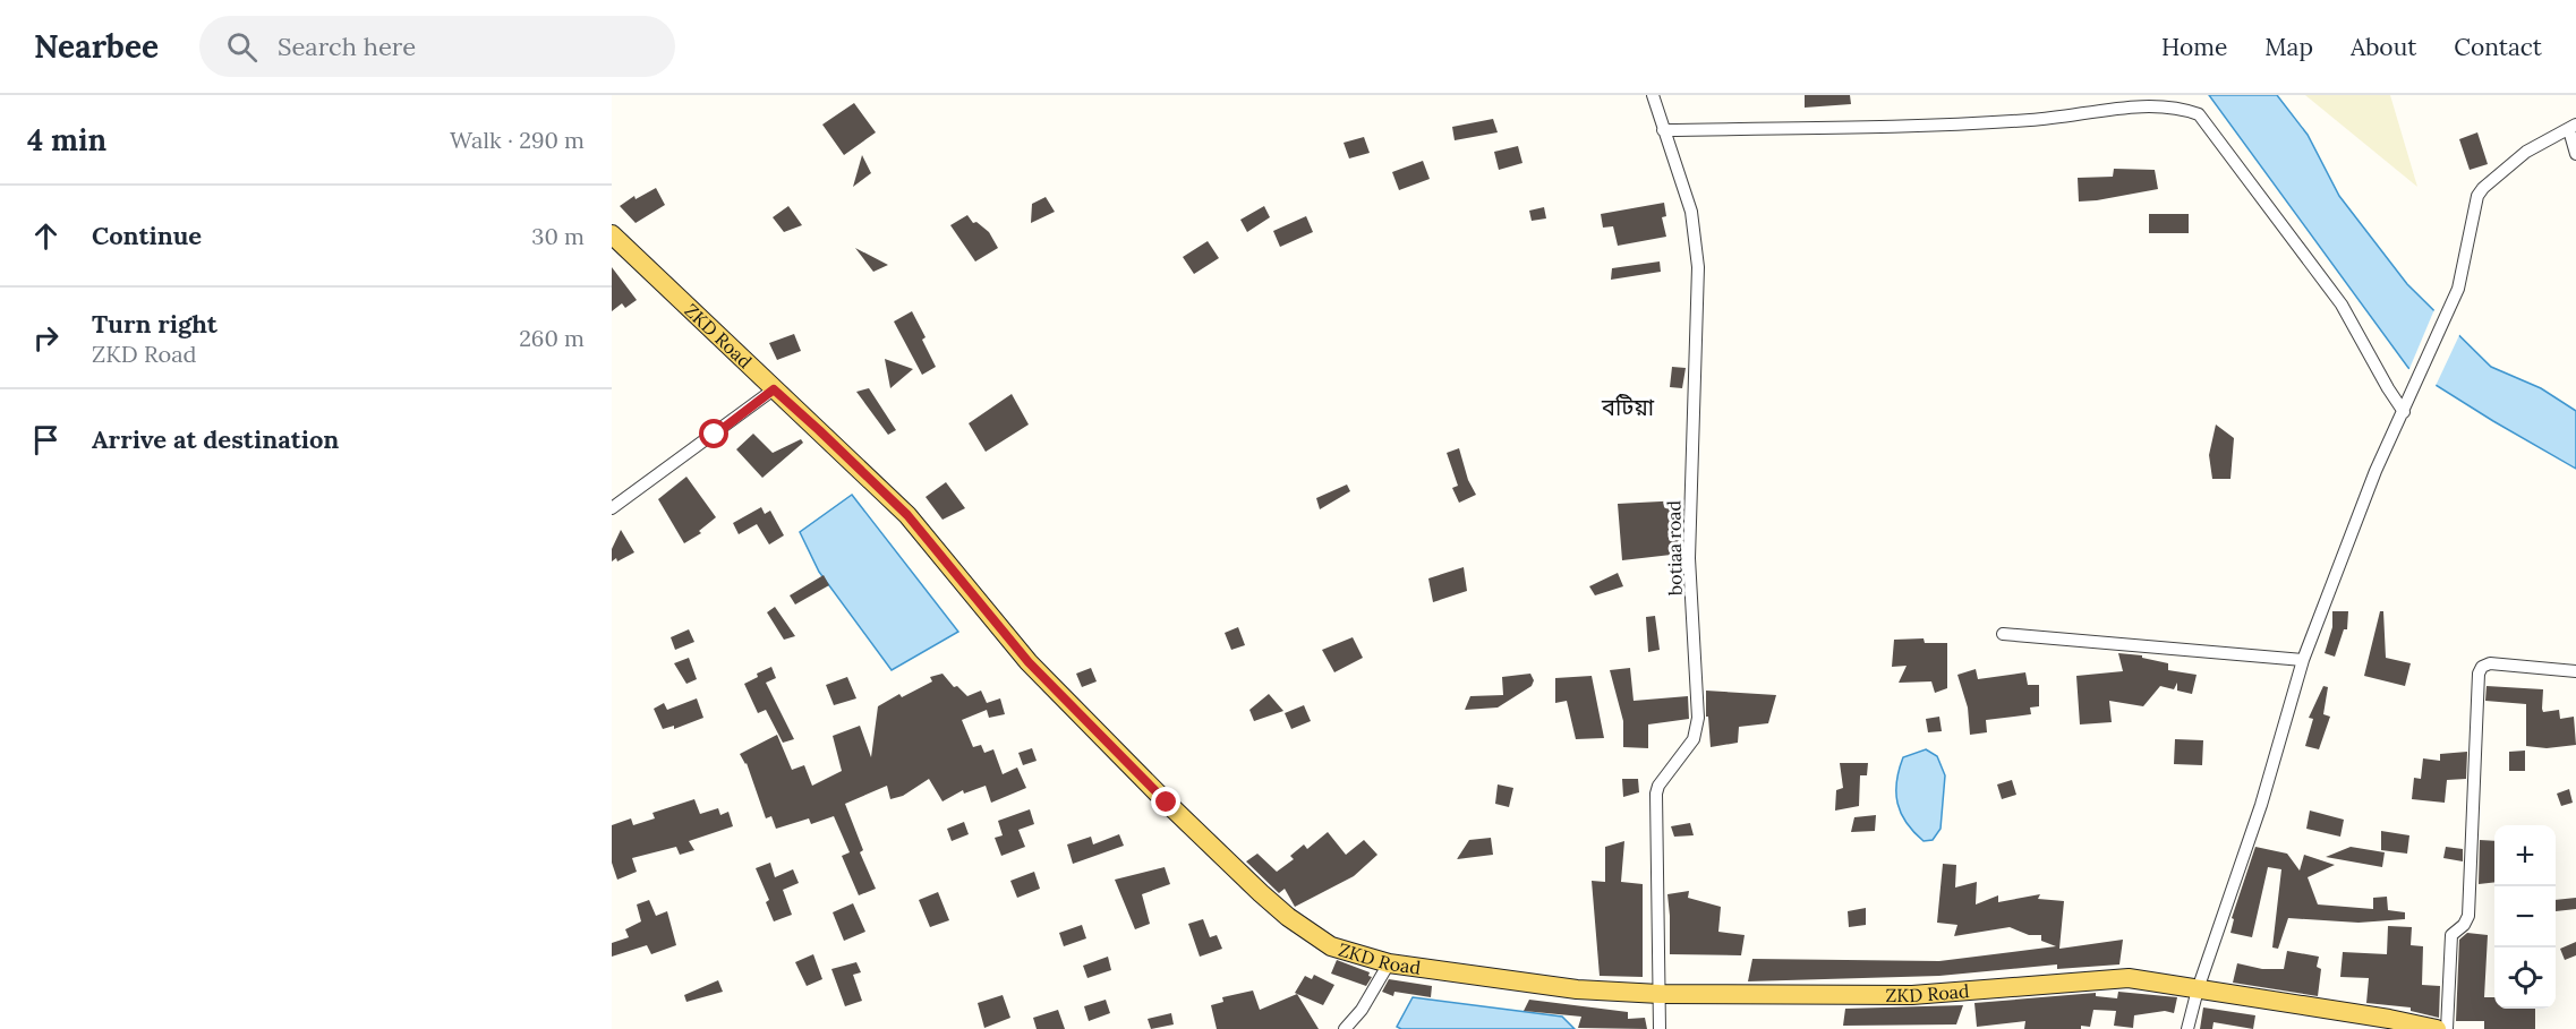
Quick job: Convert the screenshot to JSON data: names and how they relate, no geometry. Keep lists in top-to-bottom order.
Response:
{
  "streets": {
    "main road": ["ZKD Road"],
    "street": ["botiaa road"]
  },
  "crossings": [
    ["ZKD Road", "botiaa road"]
  ],
  "districts": ["বটিয়া"],
  "page": {
    "header": "Nearbee",
    "search": "Search here",
    "nav": [
      "Home",
      "Map",
      "About",
      "Contact"
    ],
    "heading": ["4 min", "Walk · 290 m"],
    "list": [
      ["Continue", "30 m"],
      ["Turn right", "ZKD Road", "260 m"],
      "Arrive at destination"
    ],
    "map_buttons": ["+", "−"]
  }
}
